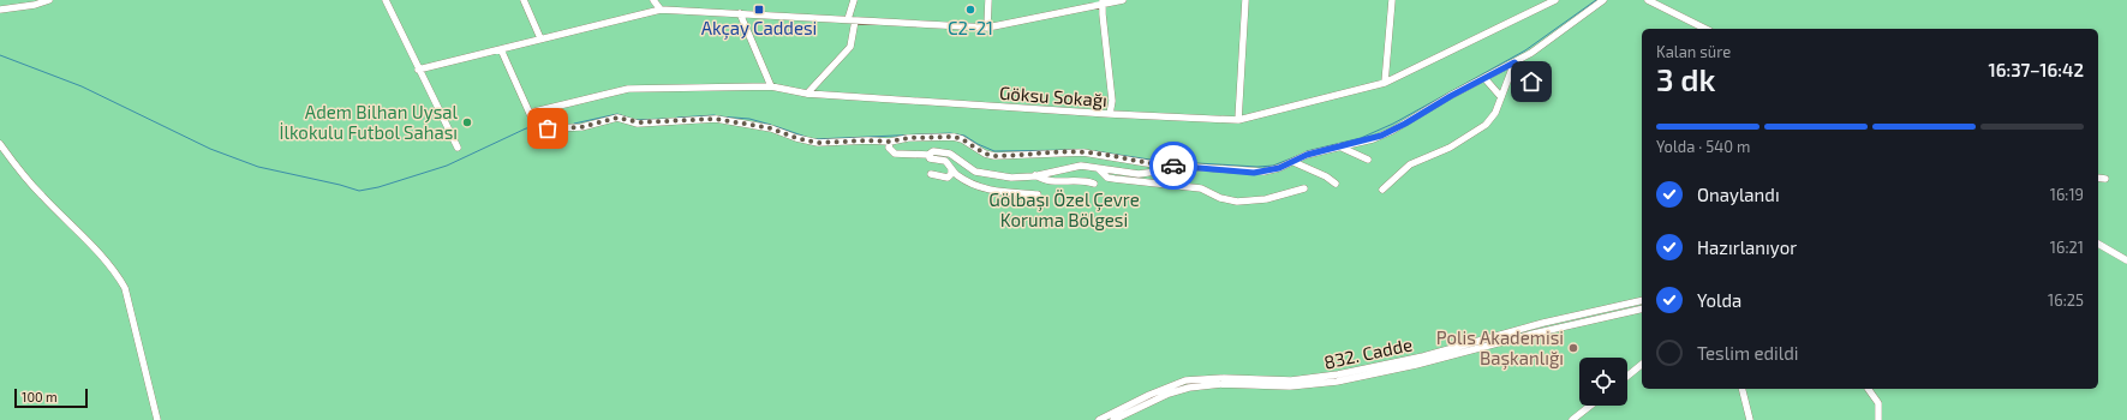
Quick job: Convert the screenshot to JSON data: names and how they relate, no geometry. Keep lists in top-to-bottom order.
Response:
{
  "streets": {
    "street": ["Göksu Sokağı", "832. Cadde"]
  },
  "parks": ["Gölbaşı Özel Çevre Koruma Bölgesi"],
  "places": {
    "transit": ["Akçay Caddesi"],
    "other": ["C2-21", "Adem Bilhan Uysal İlkokulu Futbol Sahası", "Polis Akademisi Başkanlığı"]
  },
  "scale_bar": "100 m",
  "page": {
    "heading": ["3 dk", "Kalan süre", "16:37–16:42"],
    "bar": "Yolda · 540 m",
    "list": [
      ["Onaylandı", "16:19"],
      ["Hazırlanıyor", "16:21"],
      ["Yolda", "16:25"],
      "Teslim edildi"
    ],
    "scale": "100 m"
  }
}
